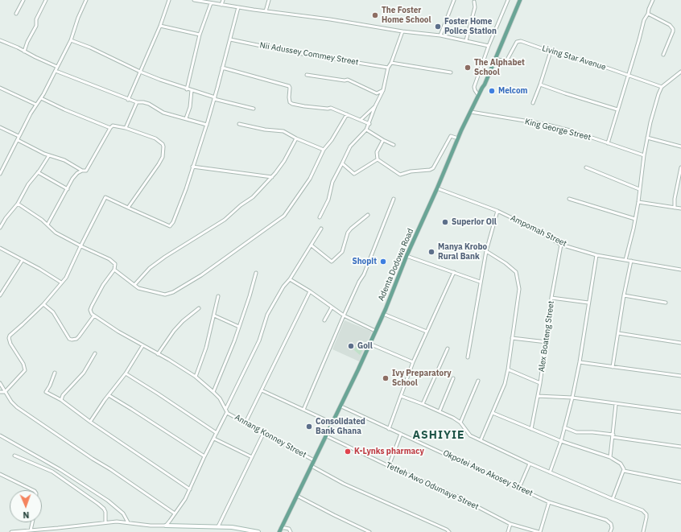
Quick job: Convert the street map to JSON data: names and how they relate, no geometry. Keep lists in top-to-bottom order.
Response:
{
  "streets": {
    "main road": ["Adenta Dodowa Road"],
    "street": [
      "Nii Adussey Commey Street",
      "Living Star Avenue",
      "King George Street",
      "Ampomah Street",
      "Alex Boateng Street",
      "Annang Konney Street",
      "Okpotei Awo Akosey Street",
      "Tetteh Awo Odumaye Street"
    ]
  },
  "crossings": [
    ["Living Star Avenue", "Adenta Dodowa Road"],
    ["King George Street", "Adenta Dodowa Road"],
    ["Ampomah Street", "Adenta Dodowa Road"],
    ["Ampomah Street", "Alex Boateng Street"],
    ["Adenta Dodowa Road", "Annang Konney Street"],
    ["Adenta Dodowa Road", "Okpotei Awo Akosey Street"],
    ["Adenta Dodowa Road", "Tetteh Awo Odumaye Street"]
  ],
  "districts": ["ASHIYIE"],
  "places": [
    "The Foster Home School",
    "Foster Home Police Station",
    "The Alphabet School",
    "Melcom",
    "Superior Oil",
    "Manya Krobo Rural Bank",
    "Shopit",
    "Goil",
    "Ivy Preparatory School",
    "Consolidated Bank Ghana",
    "K-Lynks pharmacy"
  ],
  "north": "bottom"
}
